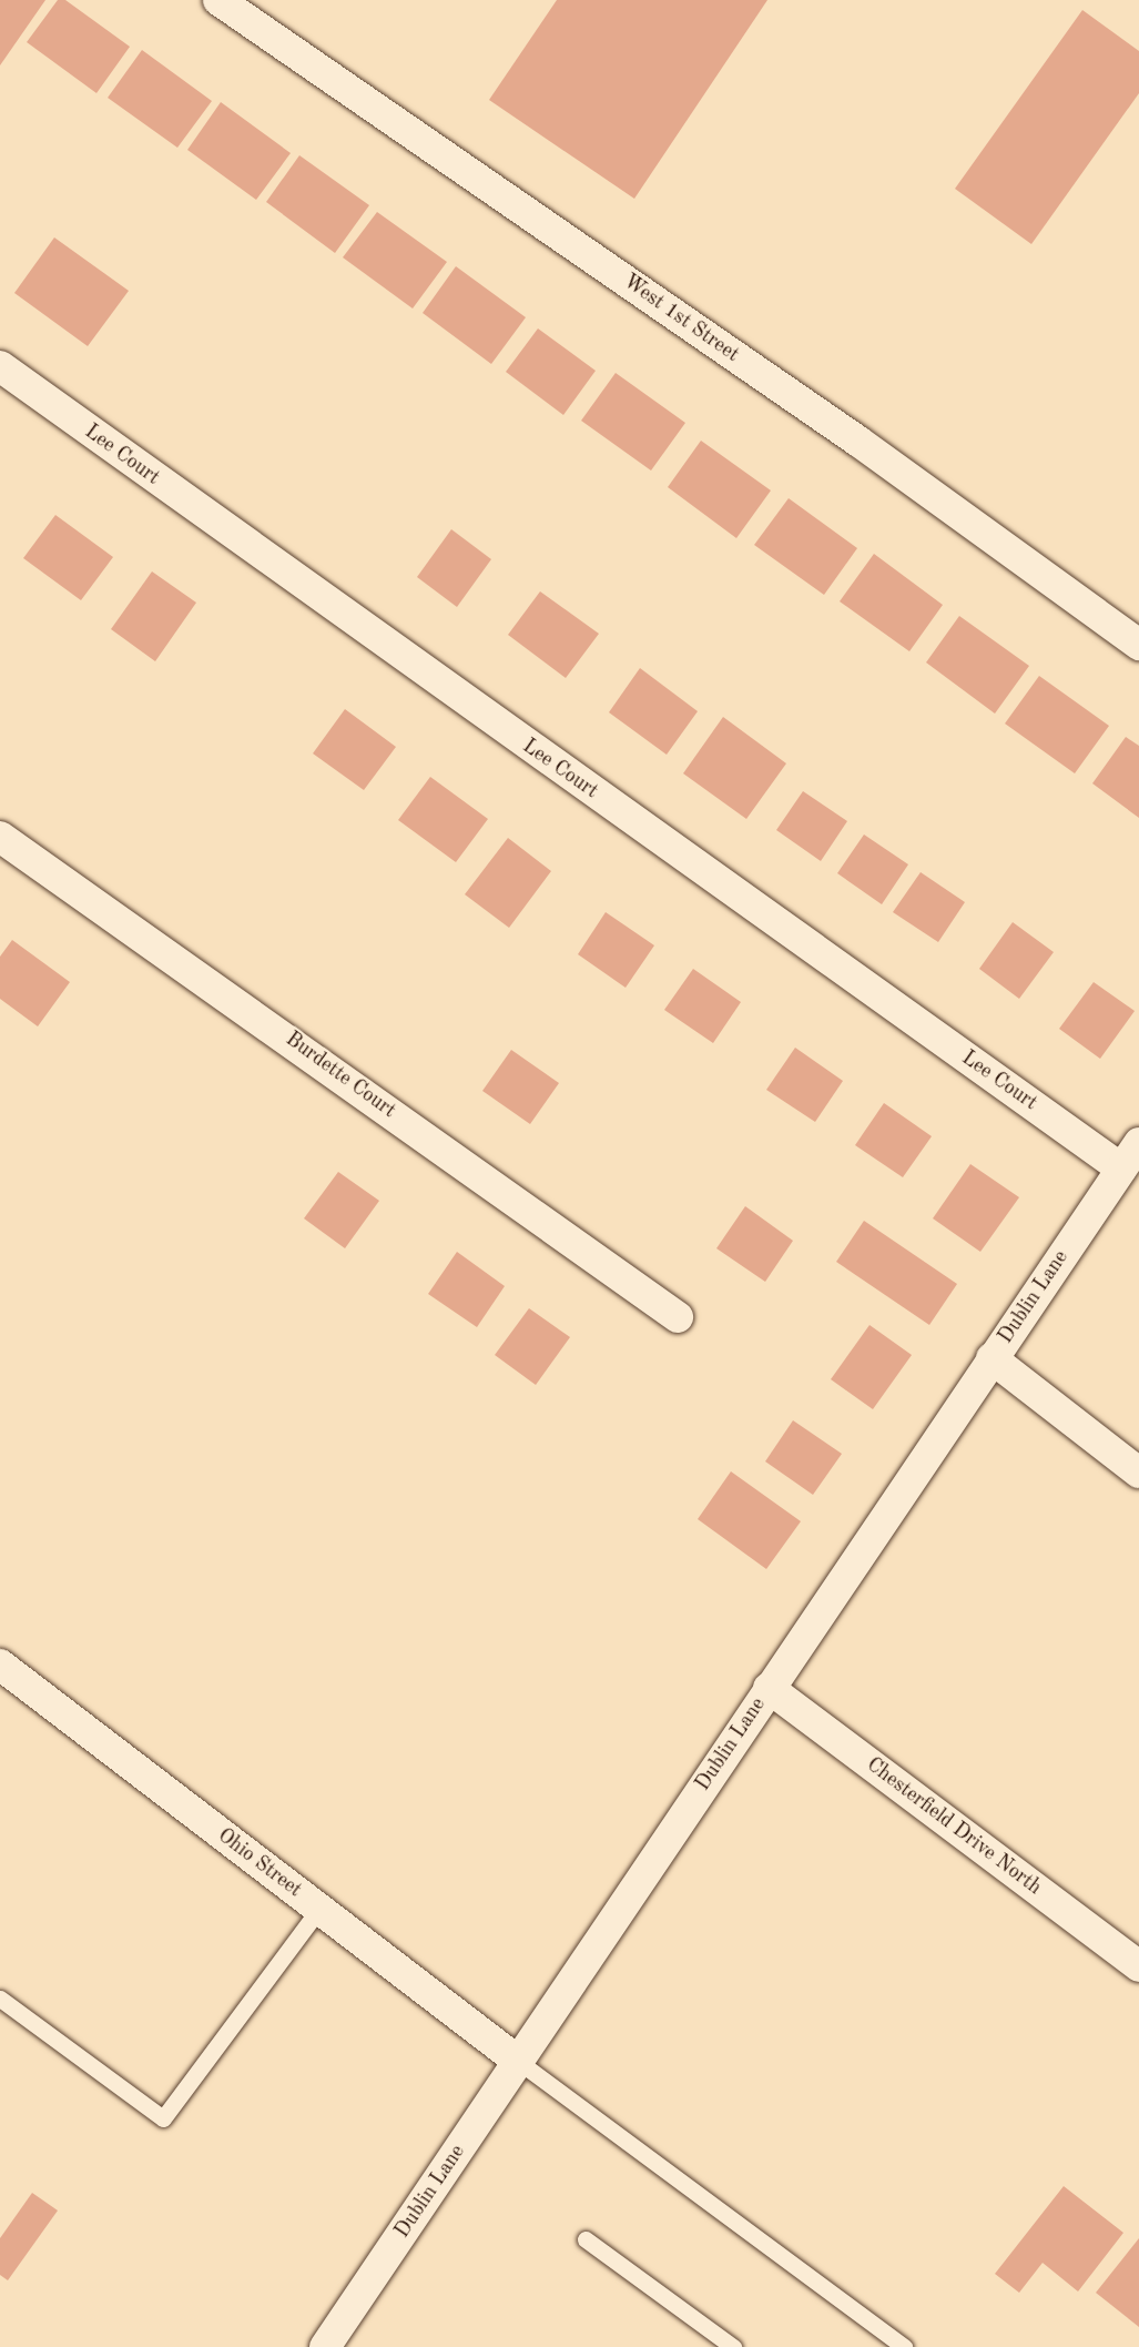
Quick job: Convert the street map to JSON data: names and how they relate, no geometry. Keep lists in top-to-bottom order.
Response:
{
  "streets": {
    "street": [
      "West 1st Street",
      "Lee Court",
      "Burdette Court",
      "Dublin Lane",
      "Chesterfield Drive North",
      "Ohio Street"
    ]
  },
  "crossings": [
    ["Lee Court", "Dublin Lane"],
    ["Dublin Lane", "Chesterfield Drive North"],
    ["Dublin Lane", "Ohio Street"]
  ]
}
